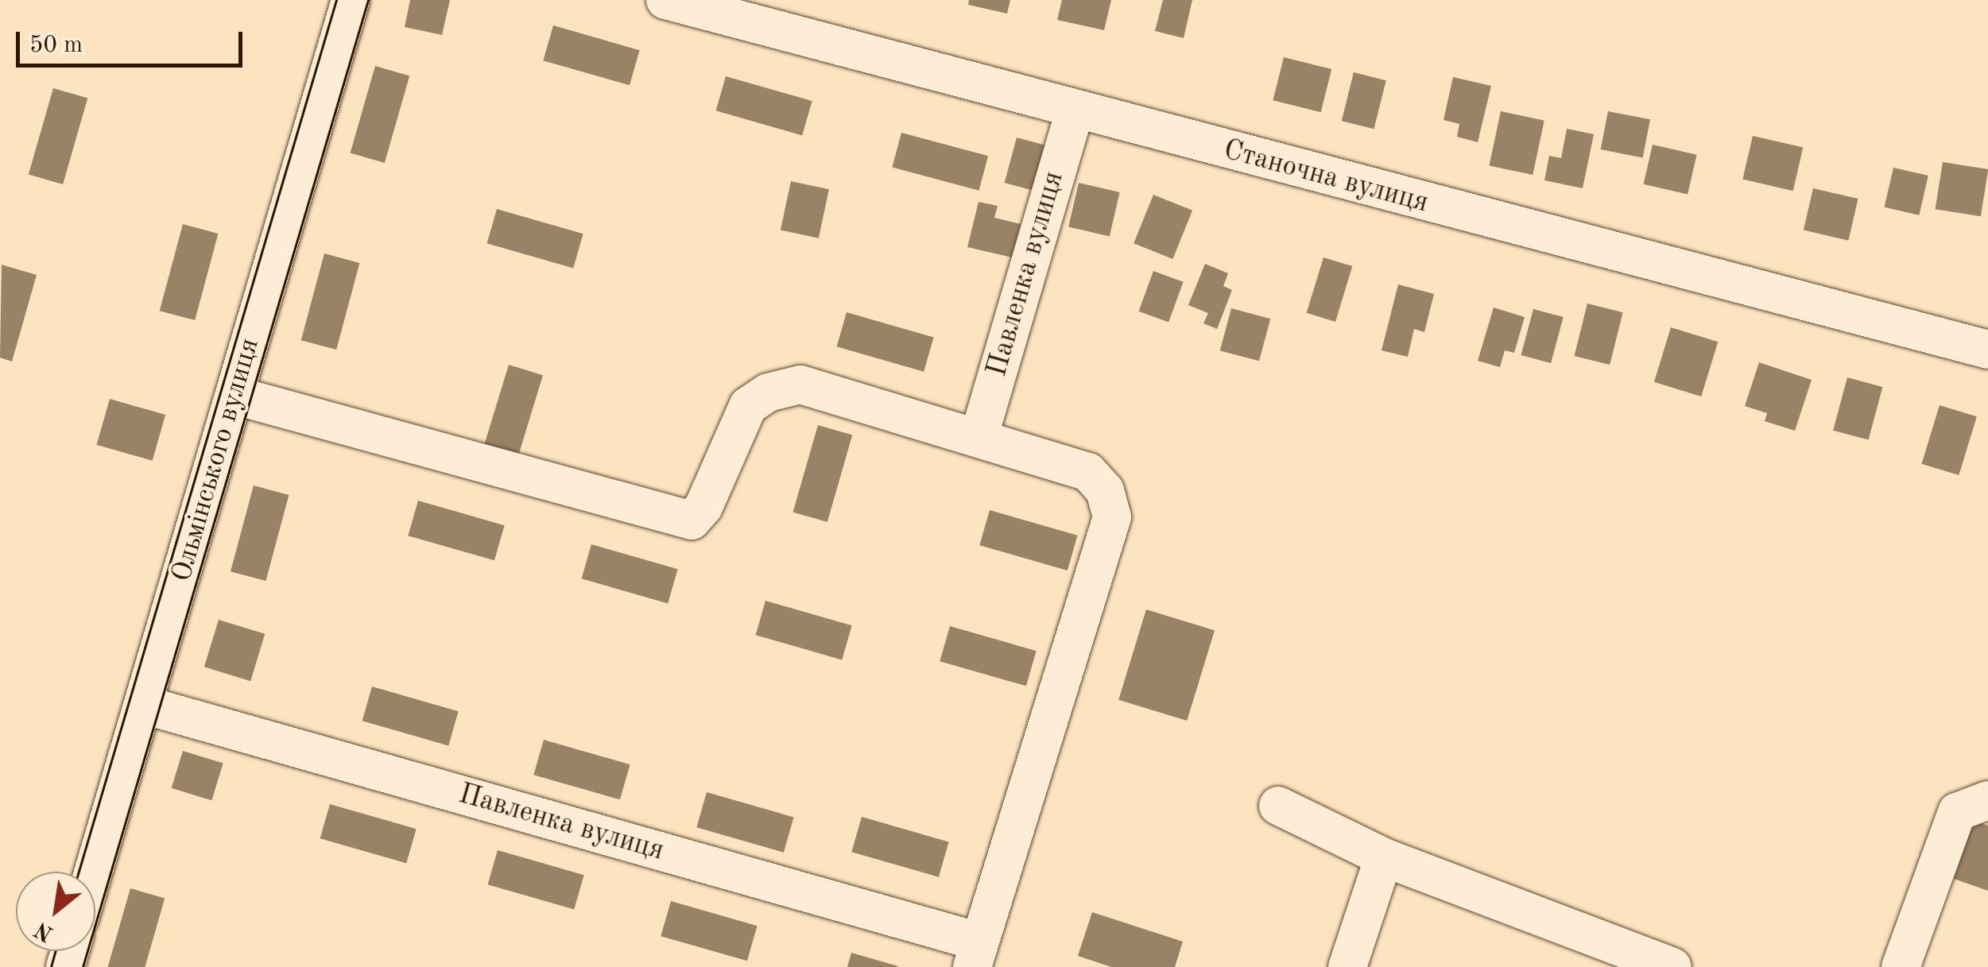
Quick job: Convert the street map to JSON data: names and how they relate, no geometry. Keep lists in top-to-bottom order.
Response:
{
  "streets": {
    "street": ["Станочна вулиця", "Павленка вулиця", "Ольмінського вулиця"]
  },
  "crossings": [
    ["Станочна вулиця", "Павленка вулиця"],
    ["Павленка вулиця", "Ольмінського вулиця"]
  ],
  "scale_bar": "50 m",
  "north": "bottom left"
}
